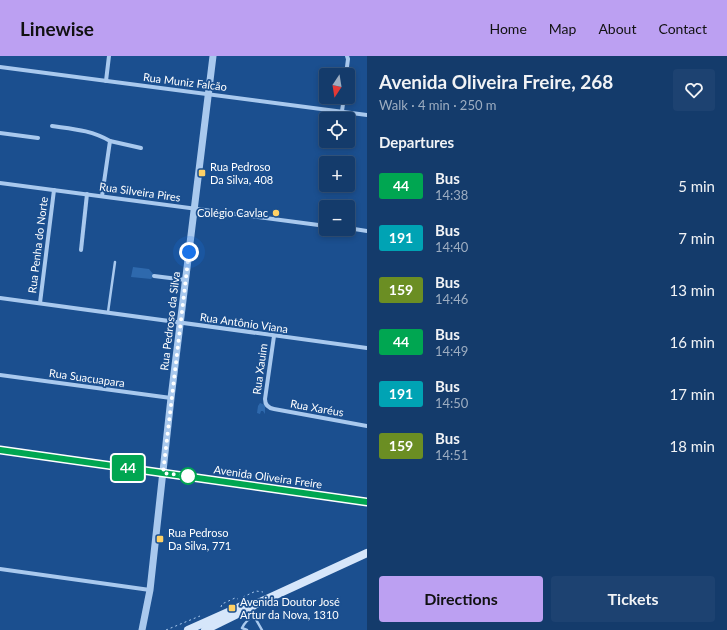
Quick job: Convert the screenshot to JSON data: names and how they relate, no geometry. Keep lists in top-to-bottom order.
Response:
{
  "streets": {
    "street": [
      "Rua Muniz Falcão",
      "Rua Silveira Pires",
      "Rua Penha do Norte",
      "Rua Pedroso da Silva",
      "Rua Antônio Viana",
      "Rua Xauim",
      "Rua Suacuapara",
      "Rua Xaréus",
      "Avenida Oliveira Freire"
    ]
  },
  "crossings": [
    ["Rua Muniz Falcão", "Rua Pedroso da Silva"],
    ["Rua Silveira Pires", "Rua Penha do Norte"],
    ["Rua Silveira Pires", "Rua Pedroso da Silva"],
    ["Rua Penha do Norte", "Rua Antônio Viana"],
    ["Rua Pedroso da Silva", "Rua Antônio Viana"],
    ["Rua Pedroso da Silva", "Rua Suacuapara"],
    ["Rua Pedroso da Silva", "Avenida Oliveira Freire"],
    ["Rua Antônio Viana", "Rua Xauim"],
    ["Rua Xauim", "Rua Xaréus"]
  ],
  "places": {
    "transit": ["Rua Pedroso Da Silva, 408", "Rua Pedroso Da Silva, 771", "Avenida Doutor José Artur da Nova, 1310"],
    "other": ["Colégio Cavlac"]
  },
  "lines": ["bus line 44"],
  "north": "bottom",
  "page": {
    "header": "Linewise",
    "nav": [
      "Home",
      "Map",
      "About",
      "Contact"
    ],
    "on_map": "44",
    "heading": [
      ["Avenida Oliveira Freire, 268", "Walk · 4 min · 250 m"],
      "Departures"
    ],
    "map_buttons": ["+", "−"],
    "list": [
      {
        "mark": "44",
        "name": "Bus",
        "note": "14:38",
        "value": "5 min"
      },
      {
        "mark": "191",
        "name": "Bus",
        "note": "14:40",
        "value": "7 min"
      },
      {
        "mark": "159",
        "name": "Bus",
        "note": "14:46",
        "value": "13 min"
      },
      {
        "mark": "44",
        "name": "Bus",
        "note": "14:49",
        "value": "16 min"
      },
      {
        "mark": "191",
        "name": "Bus",
        "note": "14:50",
        "value": "17 min"
      },
      {
        "mark": "159",
        "name": "Bus",
        "note": "14:51",
        "value": "18 min"
      }
    ],
    "buttons": ["Directions", "Tickets"]
  }
}
